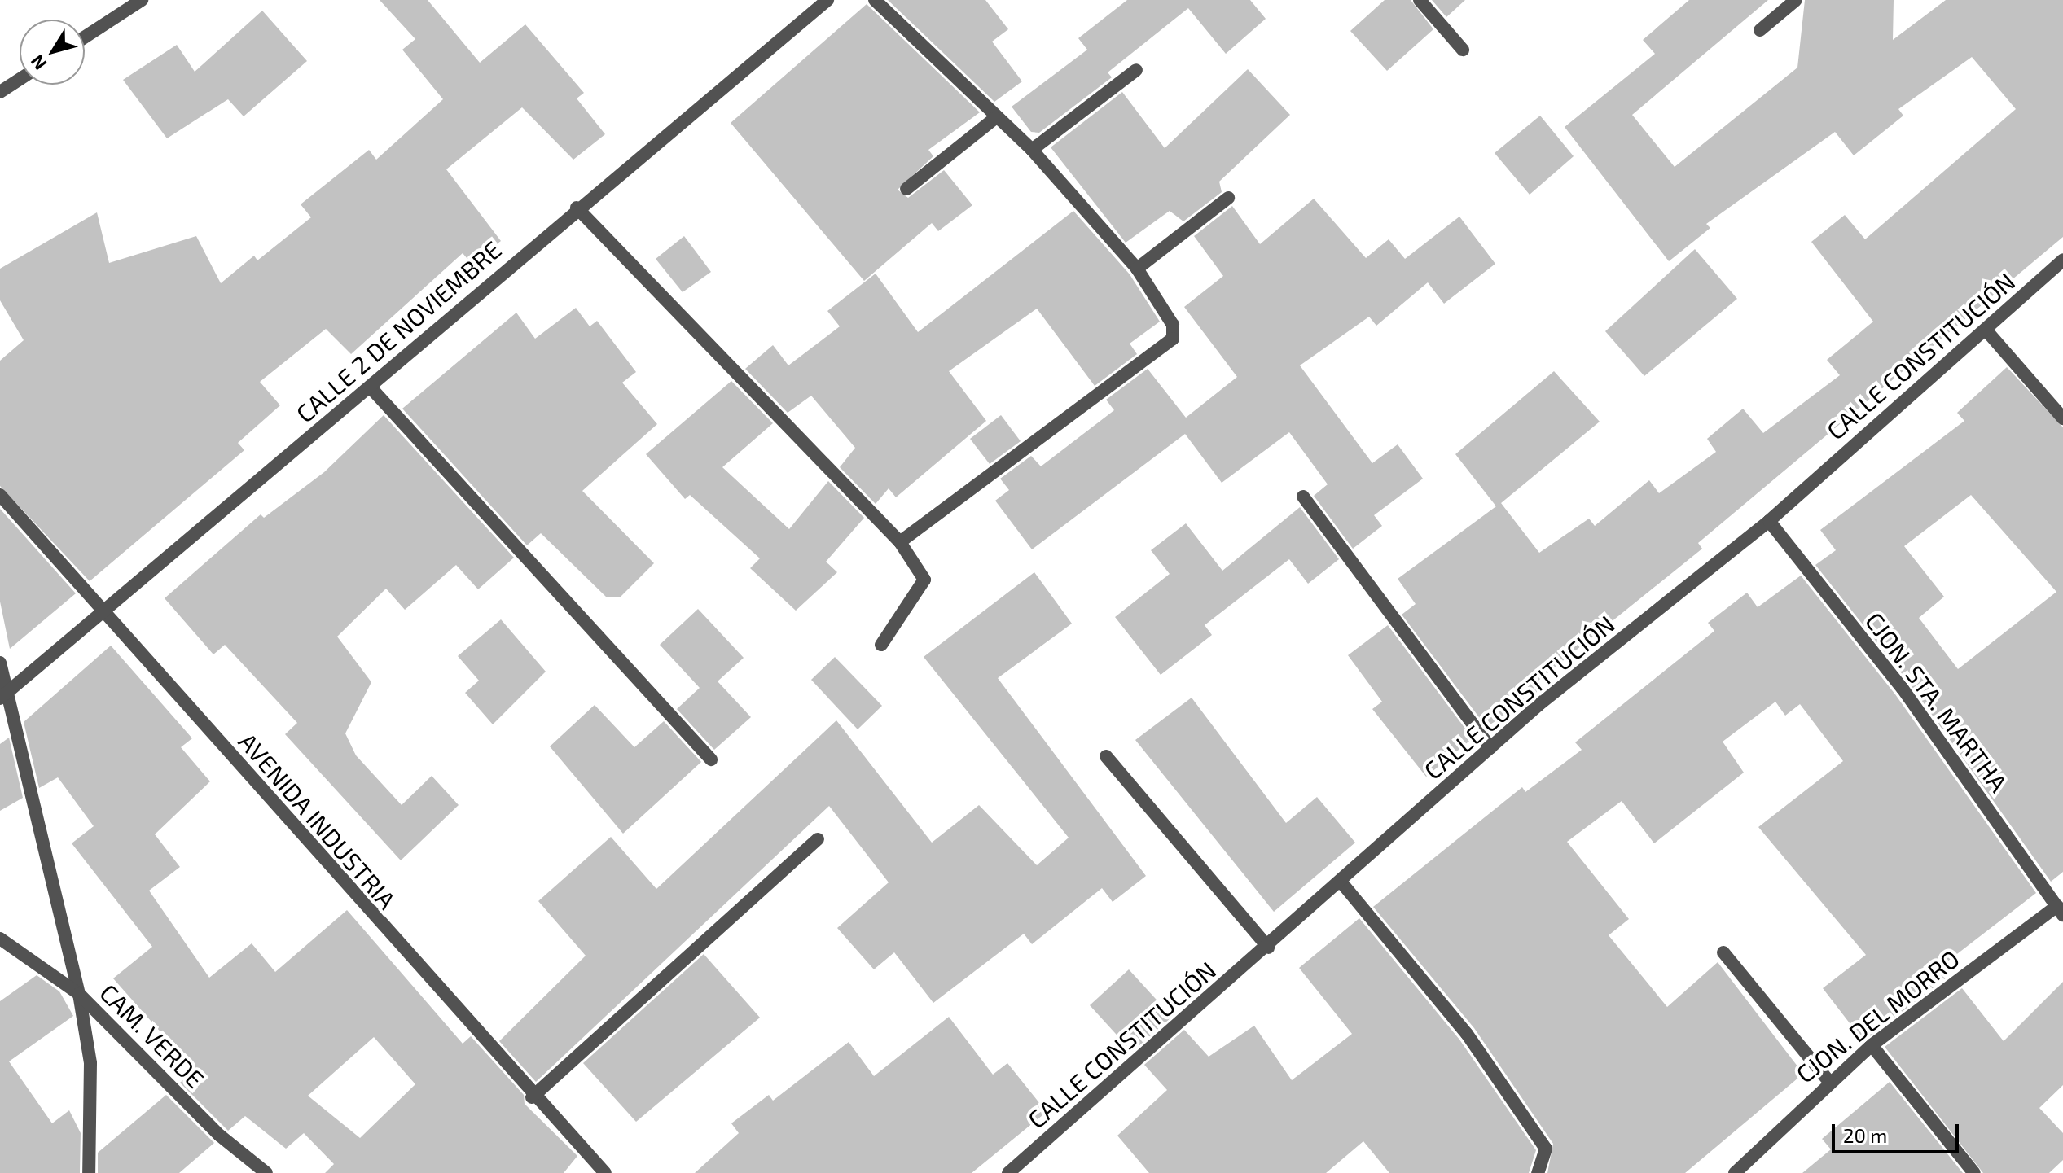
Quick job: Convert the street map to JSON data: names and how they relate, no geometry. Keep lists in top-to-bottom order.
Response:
{
  "streets": {
    "street": [
      "CALLE 2 DE NOVIEMBRE",
      "CALLE CONSTITUCIÓN",
      "CJON. STA. MARTHA",
      "AVENIDA INDUSTRIA",
      "CJON. DEL MORRO",
      "CAM. VERDE"
    ]
  },
  "crossings": [
    ["CALLE 2 DE NOVIEMBRE", "AVENIDA INDUSTRIA"],
    ["CALLE CONSTITUCIÓN", "CJON. STA. MARTHA"],
    ["CJON. STA. MARTHA", "CJON. DEL MORRO"]
  ],
  "scale_bar": "20 m",
  "north": "bottom left"
}
